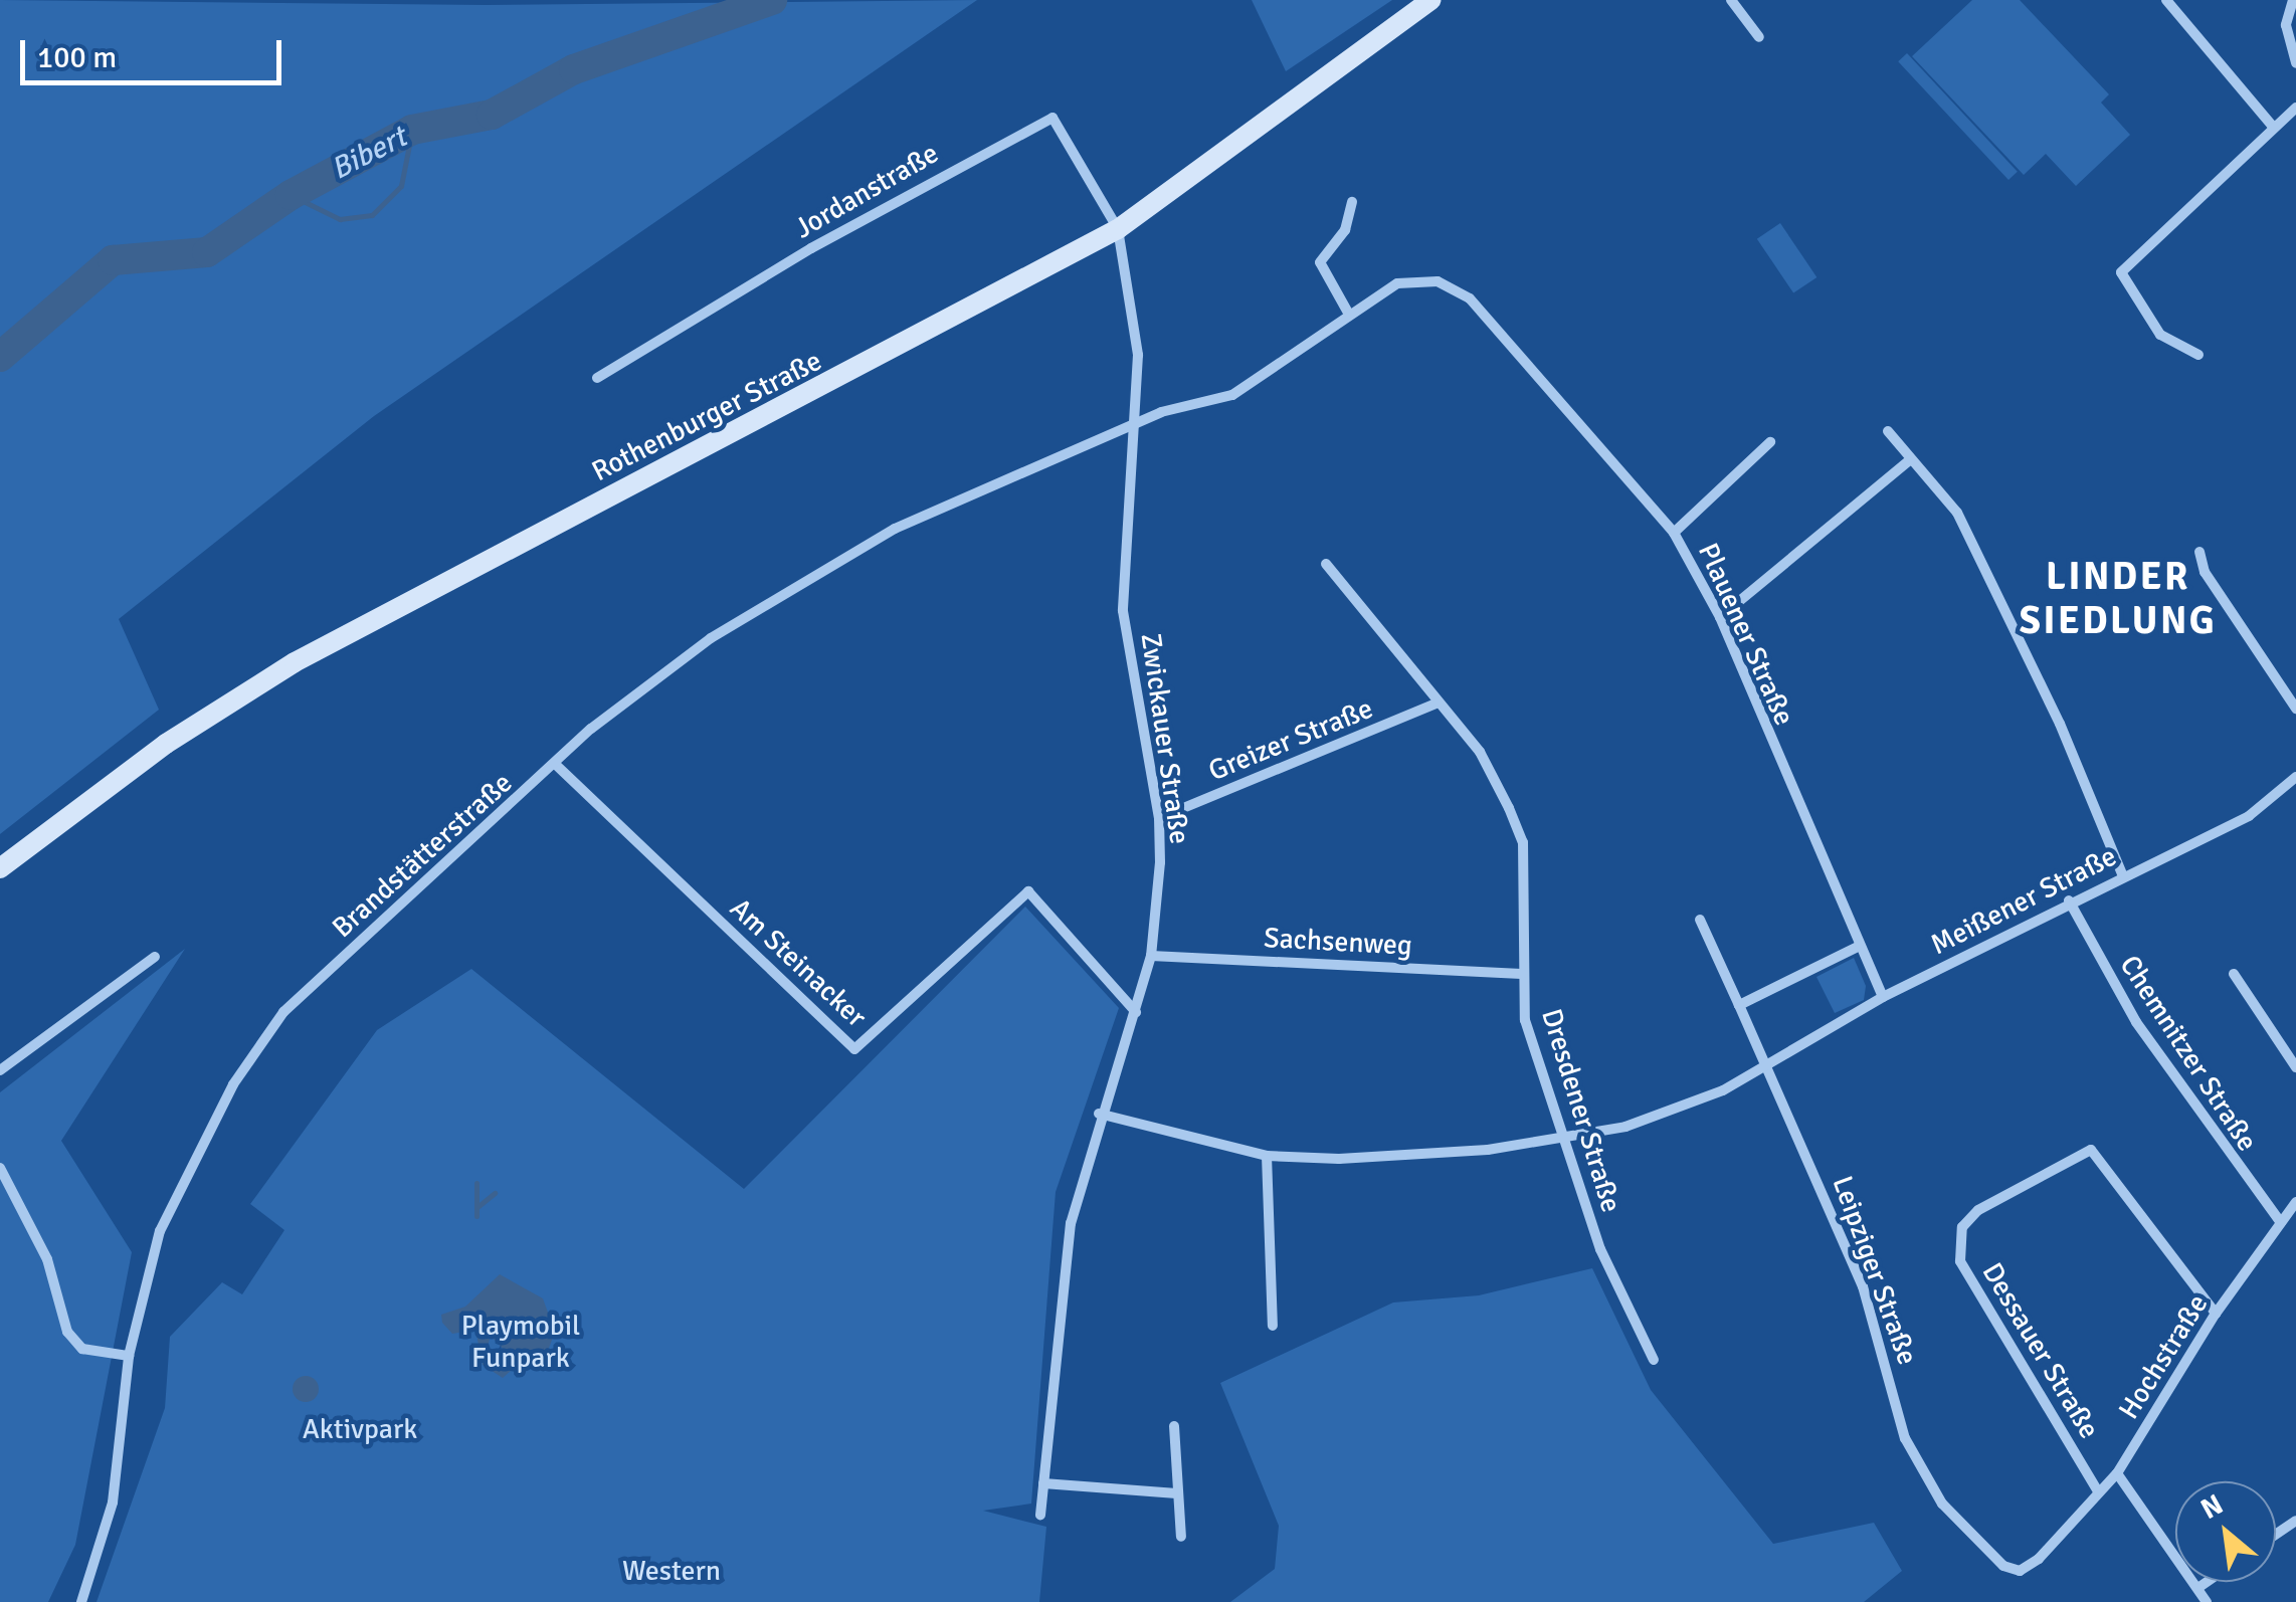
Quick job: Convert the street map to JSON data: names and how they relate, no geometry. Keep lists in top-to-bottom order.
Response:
{
  "streets": {
    "main road": ["Rothenburger Straße"],
    "street": [
      "Jordanstraße",
      "Plauener Straße",
      "Zwickauer Straße",
      "Greizer Straße",
      "Brandstätterstraße",
      "Meißener Straße",
      "Sachsenweg",
      "Am Steinacker",
      "Chemnitzer Straße",
      "Dresdener Straße",
      "Leipziger Straße",
      "Dessauer Straße",
      "Hochstraße"
    ]
  },
  "crossings": [
    ["Jordanstraße", "Rothenburger Straße"],
    ["Jordanstraße", "Zwickauer Straße"],
    ["Rothenburger Straße", "Zwickauer Straße"],
    ["Plauener Straße", "Zwickauer Straße"],
    ["Plauener Straße", "Brandstätterstraße"],
    ["Plauener Straße", "Meißener Straße"],
    ["Zwickauer Straße", "Greizer Straße"],
    ["Zwickauer Straße", "Brandstätterstraße"],
    ["Zwickauer Straße", "Meißener Straße"],
    ["Zwickauer Straße", "Sachsenweg"],
    ["Zwickauer Straße", "Am Steinacker"],
    ["Greizer Straße", "Dresdener Straße"],
    ["Brandstätterstraße", "Am Steinacker"],
    ["Meißener Straße", "Chemnitzer Straße"],
    ["Meißener Straße", "Dresdener Straße"],
    ["Meißener Straße", "Leipziger Straße"],
    ["Sachsenweg", "Dresdener Straße"],
    ["Chemnitzer Straße", "Hochstraße"],
    ["Leipziger Straße", "Hochstraße"],
    ["Dessauer Straße", "Hochstraße"]
  ],
  "districts": ["LINDER SIEDLUNG"],
  "water": ["Bibert"],
  "parks": ["Playmobil Funpark", "Aktivpark", "Western"],
  "scale_bar": "100 m",
  "north": "top left"
}
